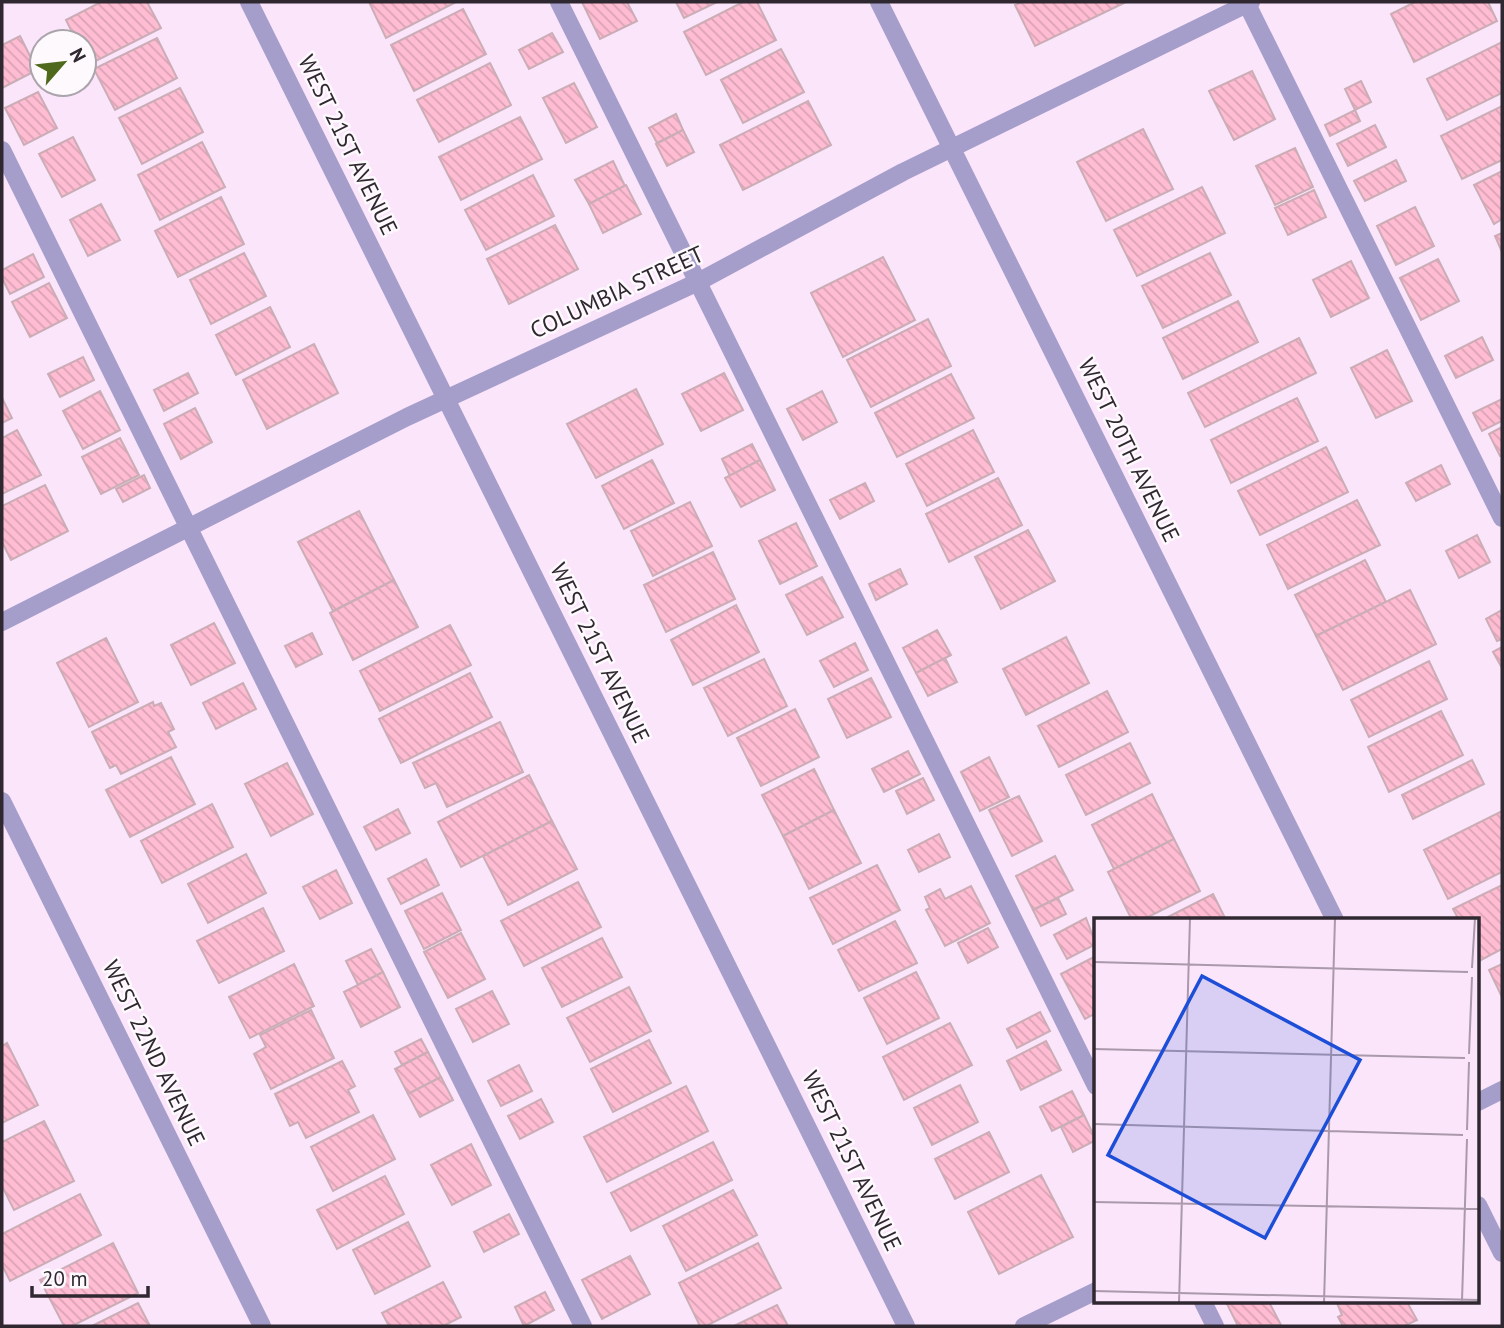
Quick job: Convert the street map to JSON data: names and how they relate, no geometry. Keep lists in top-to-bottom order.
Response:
{
  "streets": {
    "street": [
      "WEST 21ST AVENUE",
      "COLUMBIA STREET",
      "WEST 20TH AVENUE",
      "WEST 22ND AVENUE"
    ]
  },
  "crossings": [
    ["WEST 21ST AVENUE", "COLUMBIA STREET"],
    ["COLUMBIA STREET", "WEST 20TH AVENUE"]
  ],
  "scale_bar": "20 m",
  "north": "top right"
}
